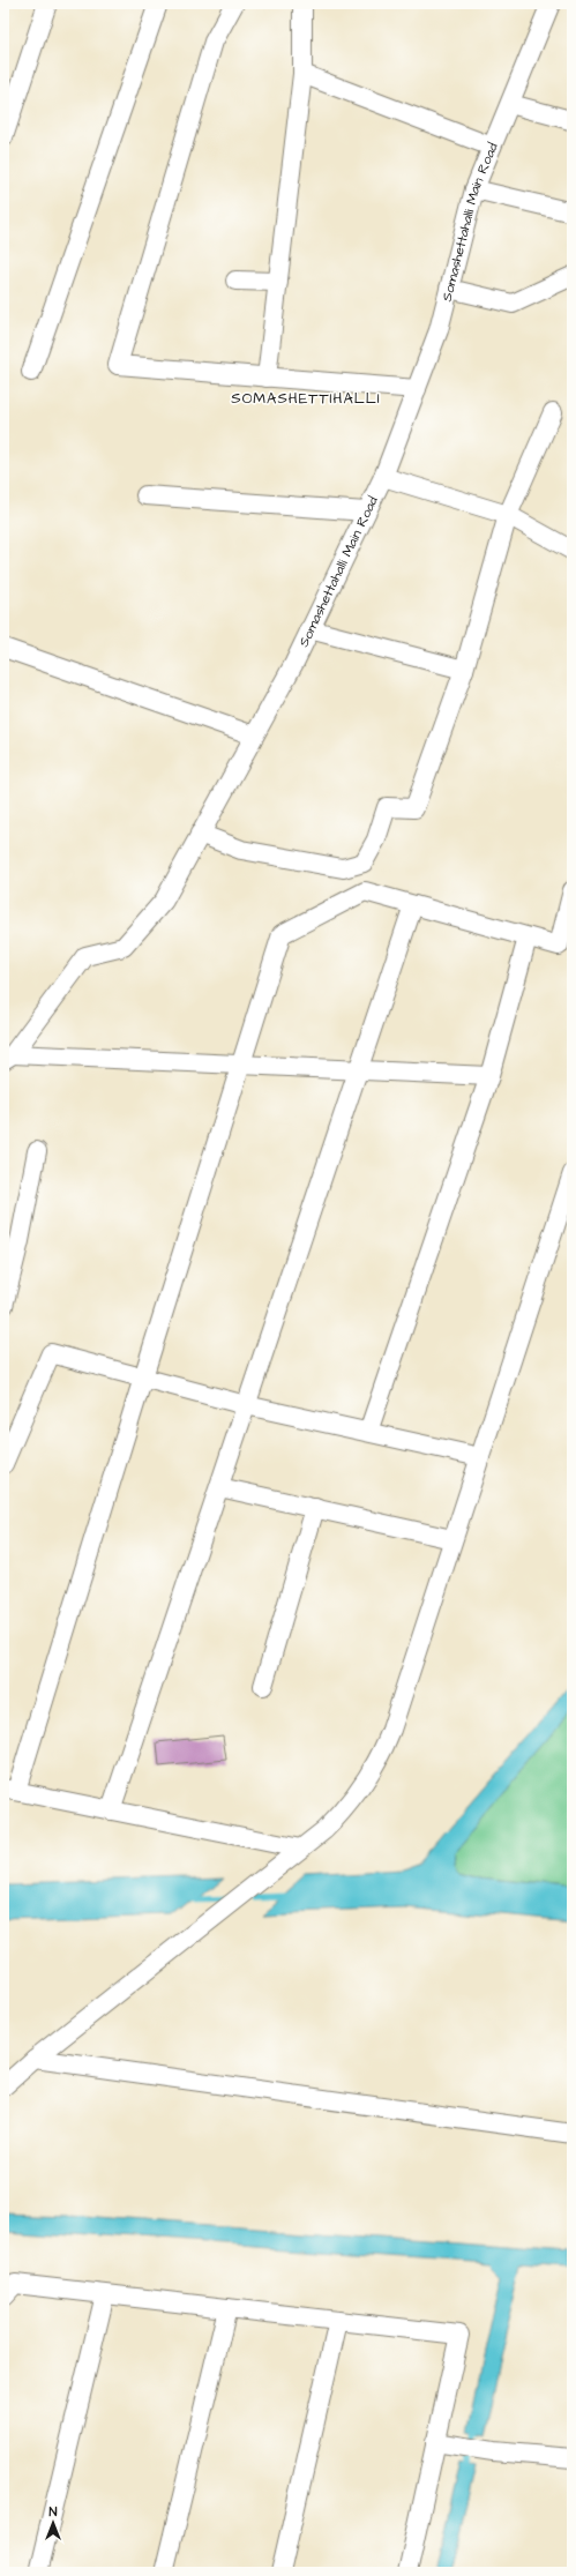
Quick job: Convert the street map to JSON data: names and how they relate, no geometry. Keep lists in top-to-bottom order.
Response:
{
  "streets": {
    "street": ["Somashettahalli Main Road"]
  },
  "districts": ["SOMASHETTIHALLI"],
  "north": "top"
}
